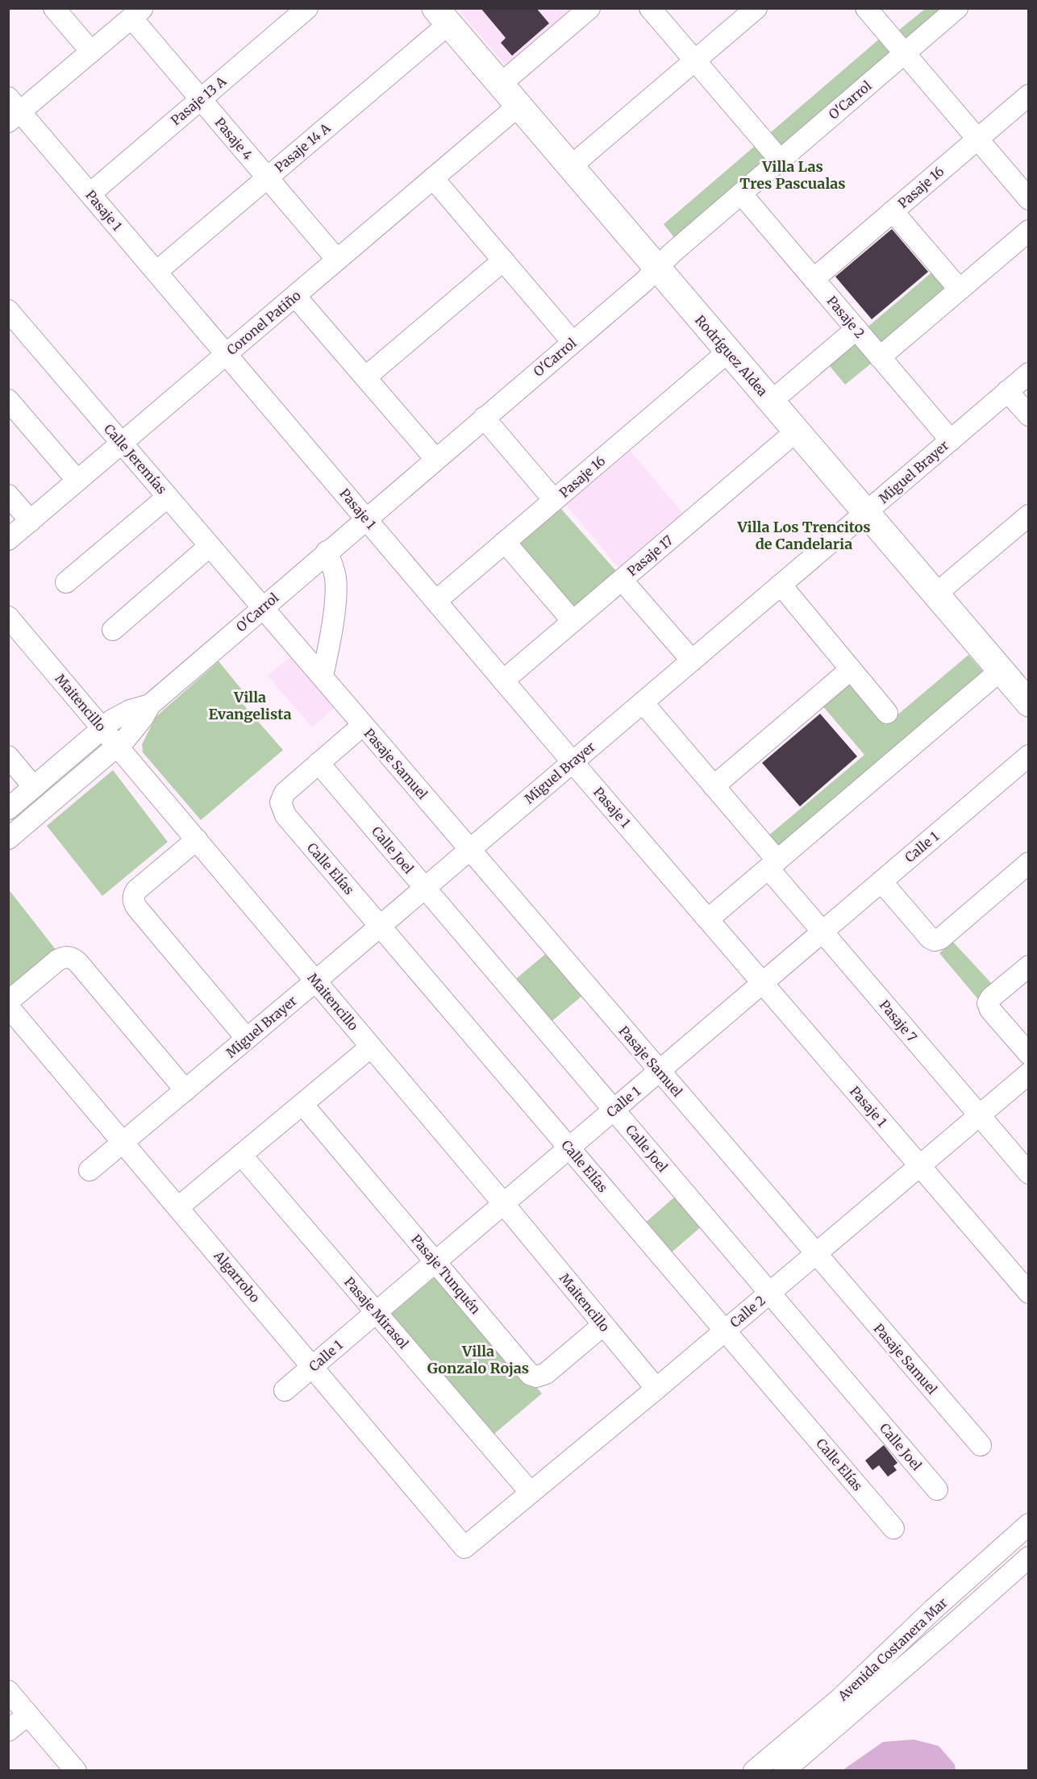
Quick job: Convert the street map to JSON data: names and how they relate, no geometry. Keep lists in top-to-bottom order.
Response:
{
  "streets": {
    "main road": ["Rodríguez Aldea"],
    "street": [
      "O'Carrol",
      "Pasaje 13 A",
      "Pasaje 4",
      "Pasaje 14 A",
      "Pasaje 16",
      "Pasaje 1",
      "Pasaje 2",
      "Coronel Patiño",
      "Calle Jeremías",
      "Miguel Brayer",
      "Pasaje 17",
      "Maitencillo",
      "Pasaje Samuel",
      "Calle 1",
      "Calle Joel",
      "Calle Elías",
      "Pasaje 7",
      "Pasaje Tunquén",
      "Algarrobo",
      "Calle 2",
      "Pasaje Mirasol",
      "Avenida Costanera Mar"
    ]
  },
  "crossings": [
    ["O'Carrol", "Pasaje 1"],
    ["O'Carrol", "Pasaje 2"],
    ["O'Carrol", "Rodríguez Aldea"],
    ["O'Carrol", "Calle Jeremías"],
    ["O'Carrol", "Maitencillo"],
    ["O'Carrol", "Pasaje Samuel"],
    ["Pasaje 13 A", "Pasaje 4"],
    ["Pasaje 13 A", "Pasaje 1"],
    ["Pasaje 4", "Pasaje 14 A"],
    ["Pasaje 4", "Coronel Patiño"],
    ["Pasaje 14 A", "Pasaje 1"],
    ["Pasaje 14 A", "Rodríguez Aldea"],
    ["Pasaje 16", "Pasaje 1"],
    ["Pasaje 16", "Pasaje 2"],
    ["Pasaje 16", "Rodríguez Aldea"],
    ["Pasaje 1", "Coronel Patiño"],
    ["Pasaje 1", "Miguel Brayer"],
    ["Pasaje 1", "Pasaje 17"],
    ["Pasaje 1", "Calle 1"],
    ["Pasaje 1", "Calle 2"],
    ["Pasaje 2", "Miguel Brayer"],
    ["Coronel Patiño", "Rodríguez Aldea"],
    ["Coronel Patiño", "Calle Jeremías"],
    ["Rodríguez Aldea", "Miguel Brayer"],
    ["Rodríguez Aldea", "Pasaje 17"],
    ["Calle Jeremías", "Pasaje Samuel"],
    ["Miguel Brayer", "Maitencillo"],
    ["Miguel Brayer", "Pasaje Samuel"],
    ["Miguel Brayer", "Calle Joel"],
    ["Miguel Brayer", "Calle Elías"],
    ["Miguel Brayer", "Pasaje 7"],
    ["Miguel Brayer", "Algarrobo"],
    ["Maitencillo", "Calle 1"],
    ["Maitencillo", "Pasaje Tunquén"],
    ["Maitencillo", "Calle 2"],
    ["Pasaje Samuel", "Calle 1"],
    ["Pasaje Samuel", "Calle 2"],
    ["Calle 1", "Calle Joel"],
    ["Calle 1", "Calle Elías"],
    ["Calle 1", "Pasaje 7"],
    ["Calle 1", "Pasaje Tunquén"],
    ["Calle 1", "Algarrobo"],
    ["Calle 1", "Pasaje Mirasol"],
    ["Calle Joel", "Calle Elías"],
    ["Calle Joel", "Calle 2"],
    ["Calle Elías", "Calle 2"],
    ["Pasaje 7", "Calle 2"],
    ["Algarrobo", "Calle 2"],
    ["Calle 2", "Pasaje Mirasol"]
  ],
  "districts": [
    "Villa Las Tres Pascualas",
    "Villa Los Trencitos de Candelaria",
    "Villa Evangelista",
    "Villa Gonzalo Rojas"
  ]
}
